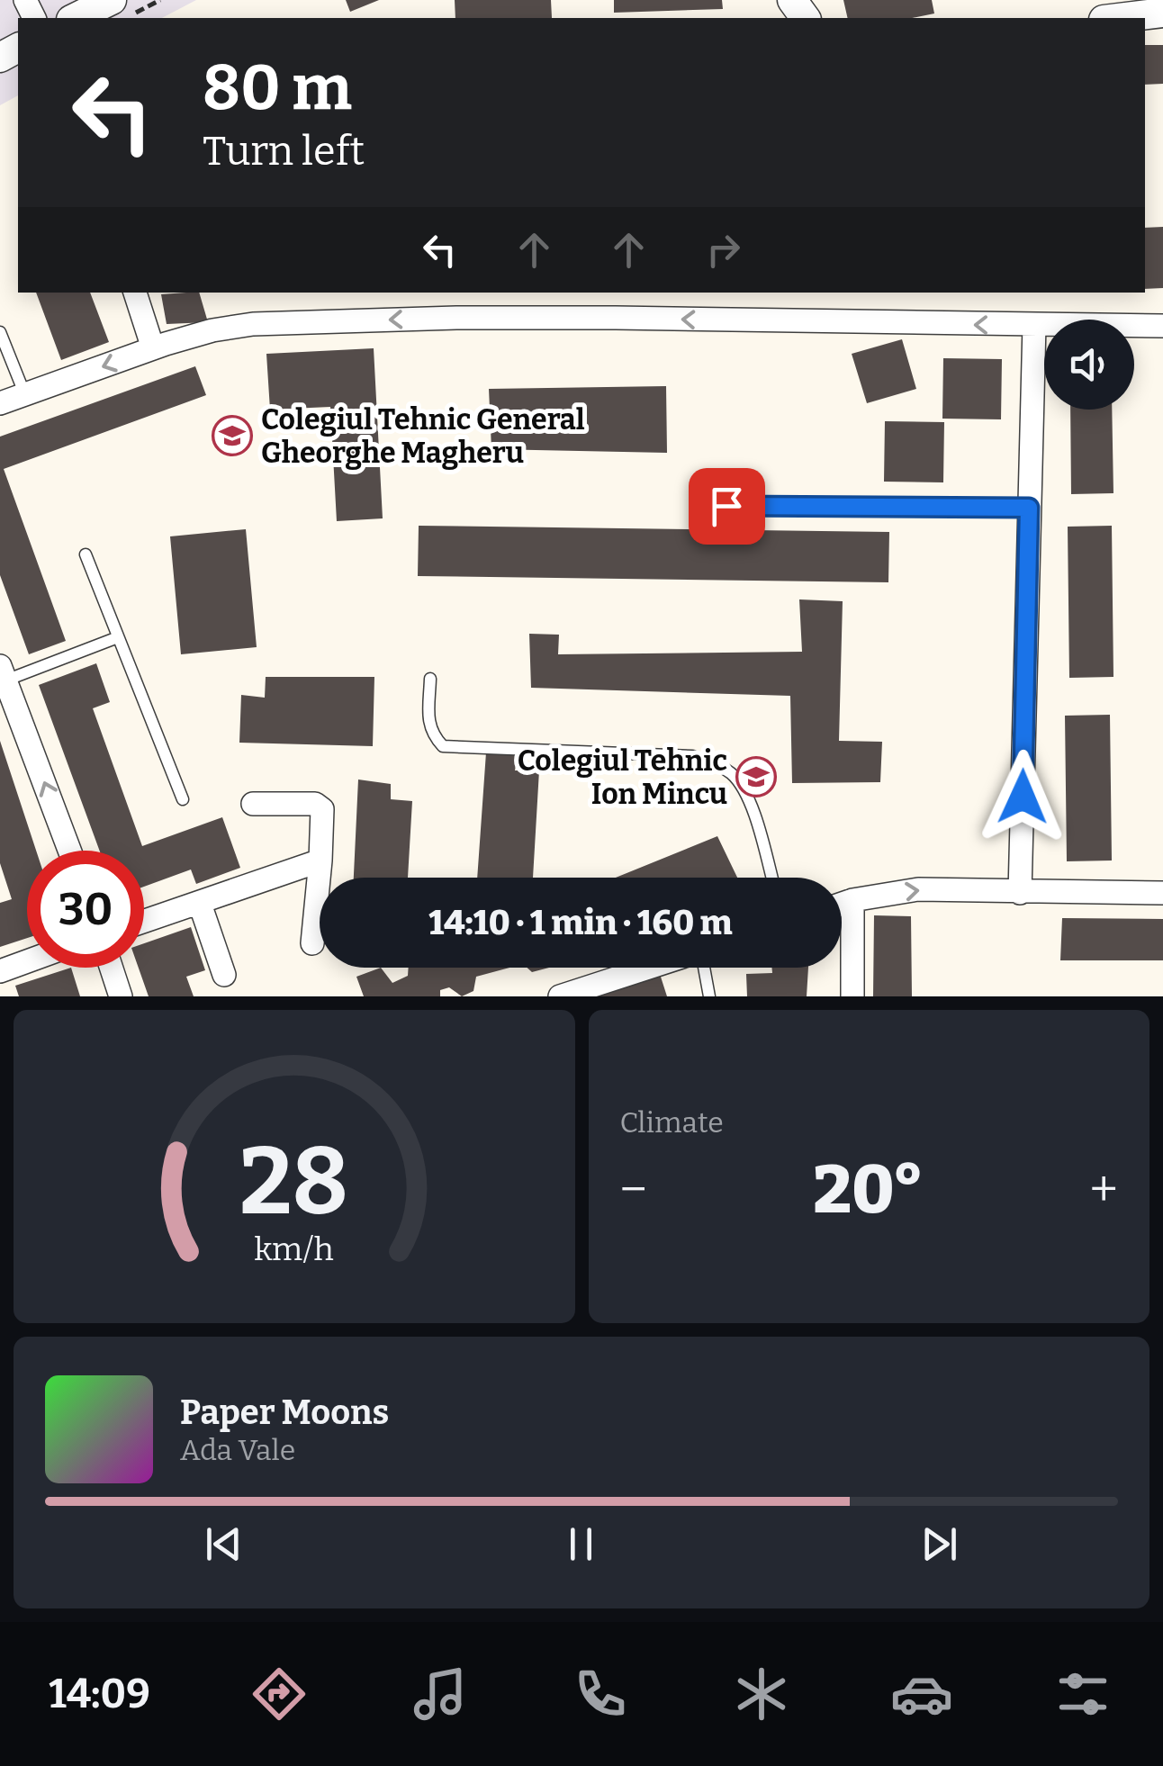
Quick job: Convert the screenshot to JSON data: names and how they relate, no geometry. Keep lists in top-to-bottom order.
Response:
{
  "places": {
    "school or university": ["Colegiul Tehnic General Gheorghe Magheru", "Colegiul Tehnic Ion Mincu"]
  },
  "page": {
    "turn": ["80 m", "Turn left"],
    "limit": "30",
    "trip": "14:10 · 1 min · 160 m",
    "tile": "Climate",
    "heat": ["−", "20°", "+"],
    "song": ["Paper Moons", "Ada Vale"],
    "tabs": "14:09",
    "gauge": ["28", "km/h"]
  }
}
